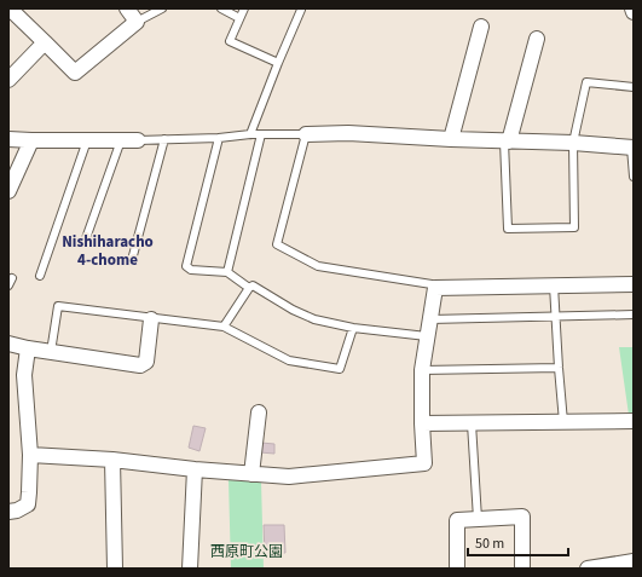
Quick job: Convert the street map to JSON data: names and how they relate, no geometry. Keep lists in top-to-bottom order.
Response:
{
  "districts": ["Nishiharacho 4-chome"],
  "parks": ["西原町公園"],
  "scale_bar": "50 m"
}
